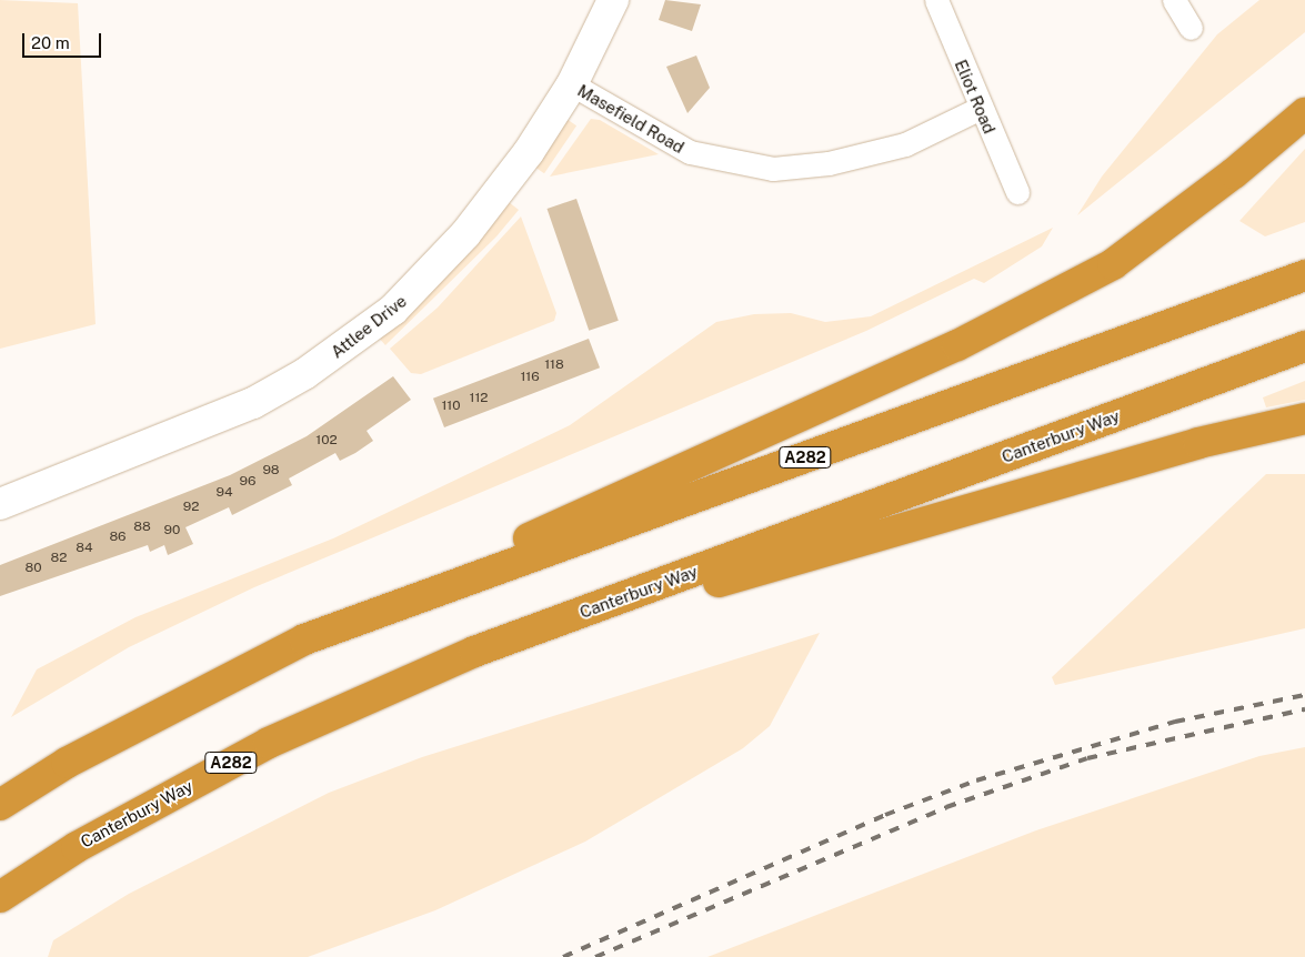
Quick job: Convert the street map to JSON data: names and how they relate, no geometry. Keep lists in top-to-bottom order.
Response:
{
  "streets": {
    "highway": ["Canterbury Way", "A282"],
    "street": ["Eliot Road", "Masefield Road", "Attlee Drive"]
  },
  "crossings": [
    ["Eliot Road", "Masefield Road"],
    ["Masefield Road", "Attlee Drive"],
    ["Canterbury Way", "A282"]
  ],
  "house_numbers": [
    "118",
    "116",
    "112",
    "110",
    "102",
    "98",
    "96",
    "94",
    "92",
    "88",
    "90",
    "86",
    "84",
    "82",
    "80"
  ],
  "scale_bar": "20 m"
}
